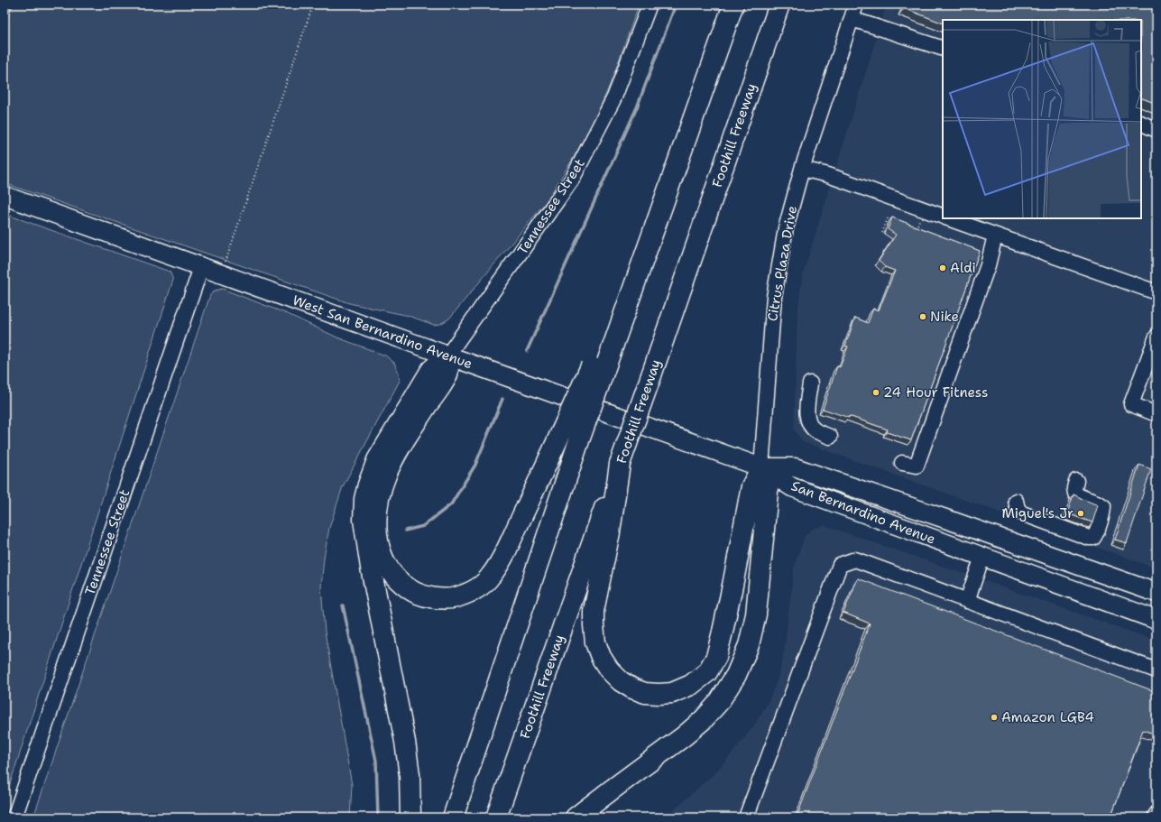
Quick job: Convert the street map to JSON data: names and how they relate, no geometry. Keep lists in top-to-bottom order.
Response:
{
  "streets": {
    "highway": ["Foothill Freeway"],
    "main road": ["West San Bernardino Avenue", "San Bernardino Avenue"],
    "street": ["Tennessee Street", "Citrus Plaza Drive"]
  },
  "crossings": [
    ["Tennessee Street", "West San Bernardino Avenue"],
    ["Citrus Plaza Drive", "West San Bernardino Avenue"],
    ["Citrus Plaza Drive", "San Bernardino Avenue"],
    ["West San Bernardino Avenue", "San Bernardino Avenue"]
  ],
  "places": [
    "Aldi",
    "Nike",
    "24 Hour Fitness",
    "Miguel's Jr",
    "Amazon LGB4"
  ]
}
